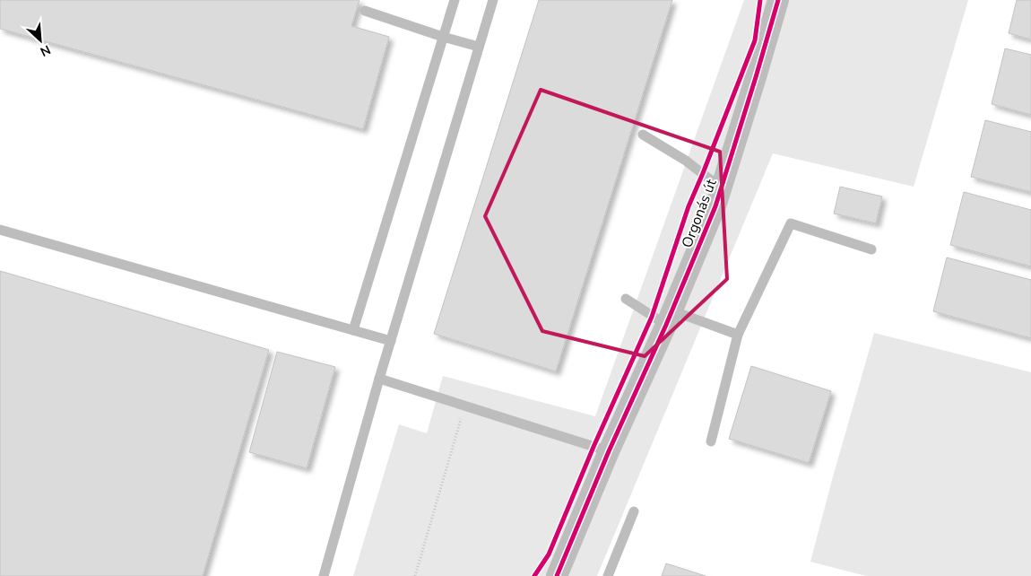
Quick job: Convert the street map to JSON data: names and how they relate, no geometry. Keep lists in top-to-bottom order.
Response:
{
  "streets": {
    "street": ["Orgonás út"]
  },
  "north": "bottom right"
}
